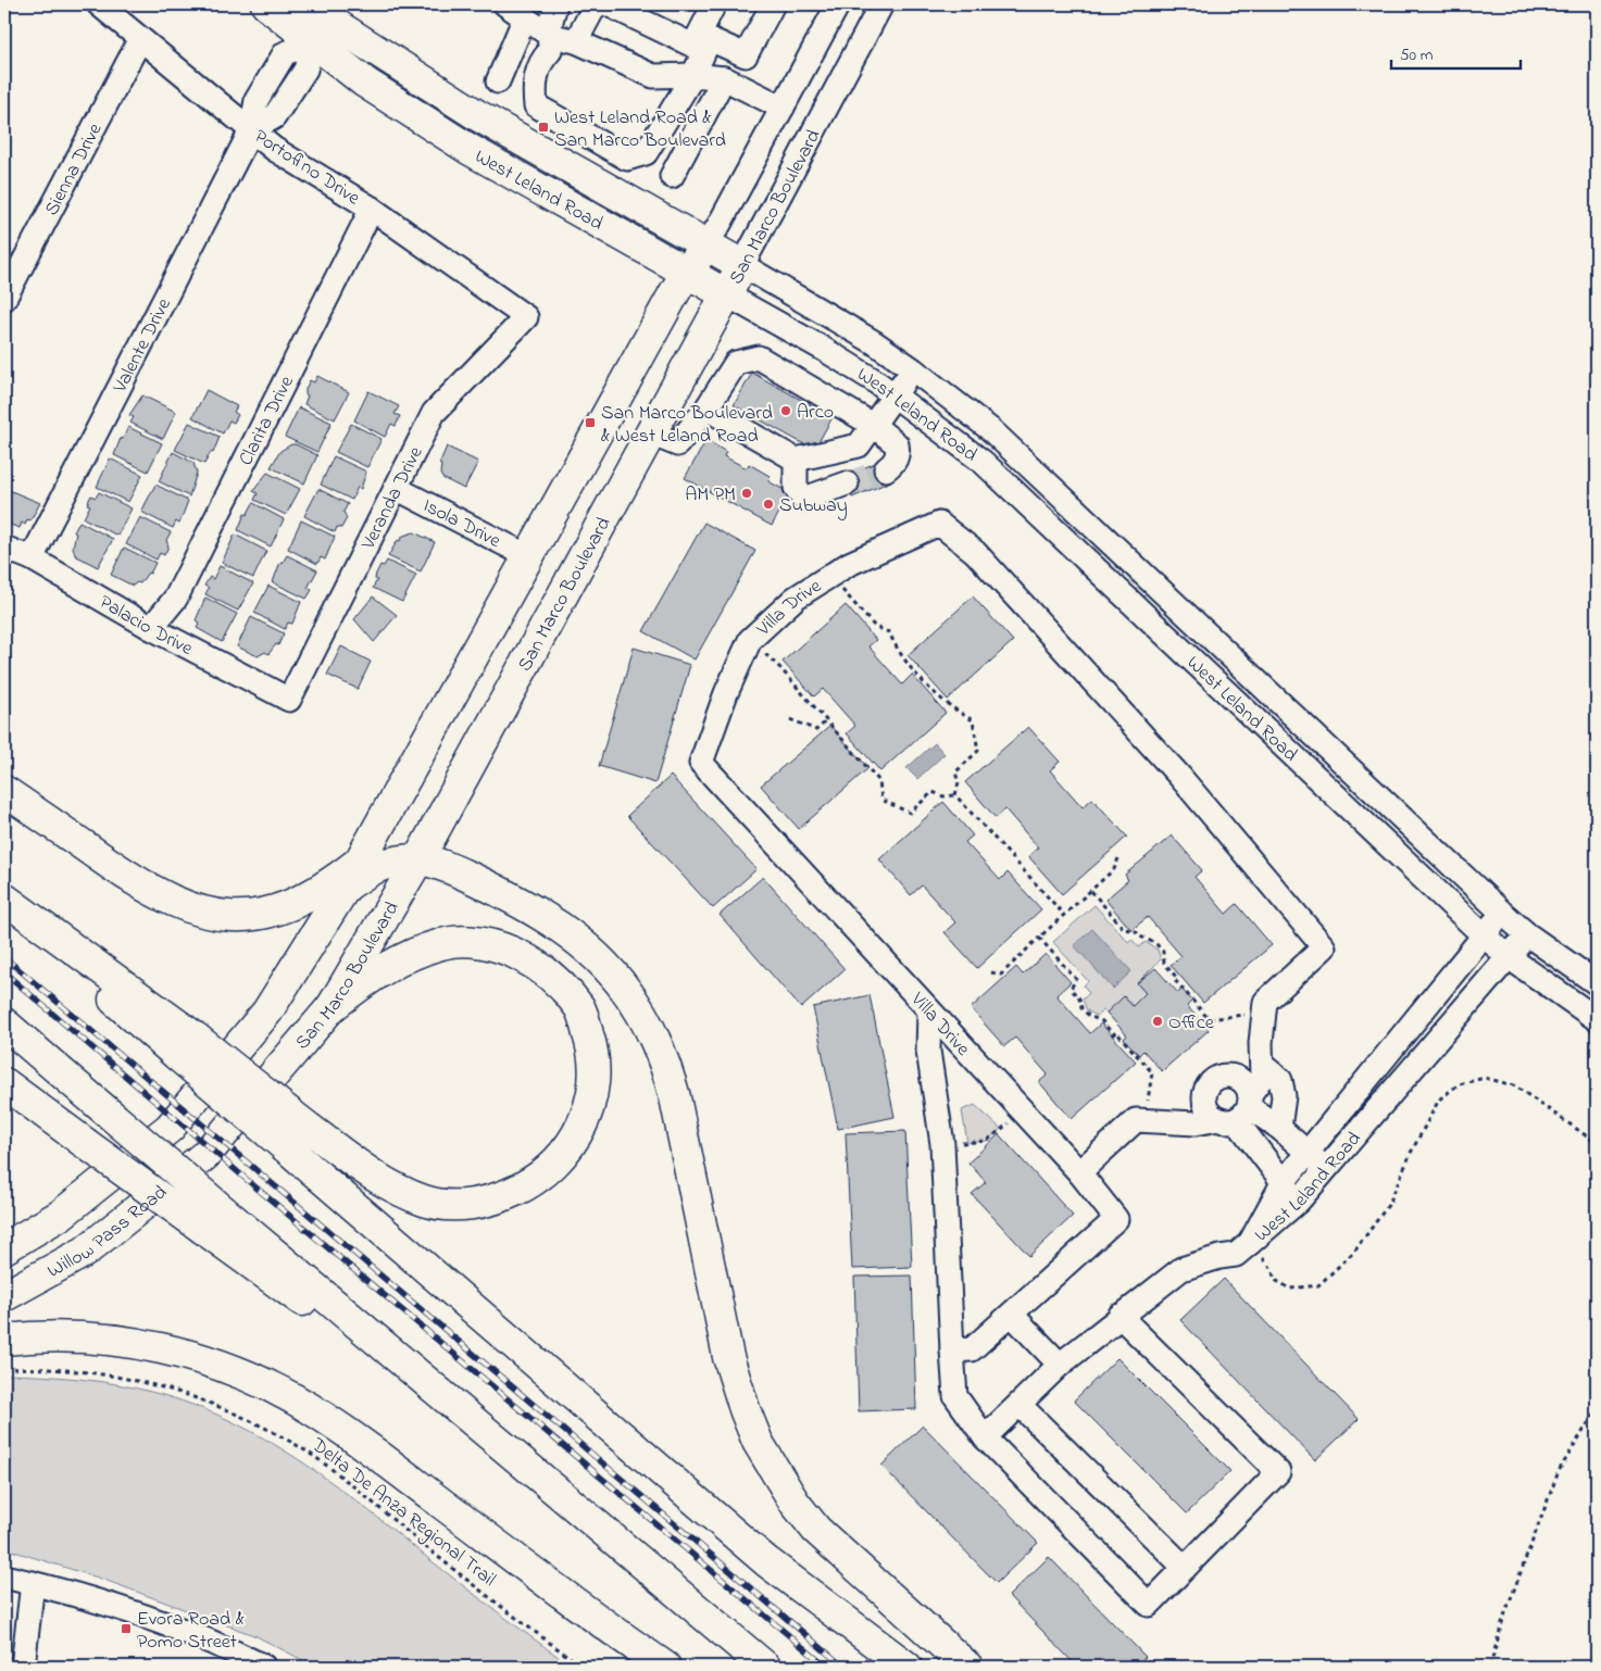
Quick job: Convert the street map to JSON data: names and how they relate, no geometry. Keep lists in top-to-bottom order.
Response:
{
  "streets": {
    "main road": ["West Leland Road", "San Marco Boulevard", "Willow Pass Road"],
    "street": [
      "Portofino Drive",
      "Sienna Drive",
      "Valente Drive",
      "Clarita Drive",
      "Veranda Drive",
      "Isola Drive",
      "Villa Drive",
      "Palacio Drive"
    ],
    "path": ["Delta De Anza Regional Trail"]
  },
  "crossings": [
    ["Portofino Drive", "Sienna Drive"],
    ["Portofino Drive", "Valente Drive"],
    ["Portofino Drive", "Clarita Drive"],
    ["Portofino Drive", "Veranda Drive"],
    ["West Leland Road", "San Marco Boulevard"],
    ["West Leland Road", "Valente Drive"],
    ["San Marco Boulevard", "Isola Drive"],
    ["San Marco Boulevard", "Willow Pass Road"],
    ["Valente Drive", "Palacio Drive"],
    ["Clarita Drive", "Palacio Drive"],
    ["Veranda Drive", "Isola Drive"],
    ["Veranda Drive", "Palacio Drive"]
  ],
  "places": {
    "transit": ["West Leland Road & San Marco Boulevard", "San Marco Boulevard & West Leland Road", "Evora Road & Pomo Street"],
    "other": [
      "Arco",
      "AM PM",
      "Subway",
      "Office"
    ]
  },
  "scale_bar": "50 m"
}
